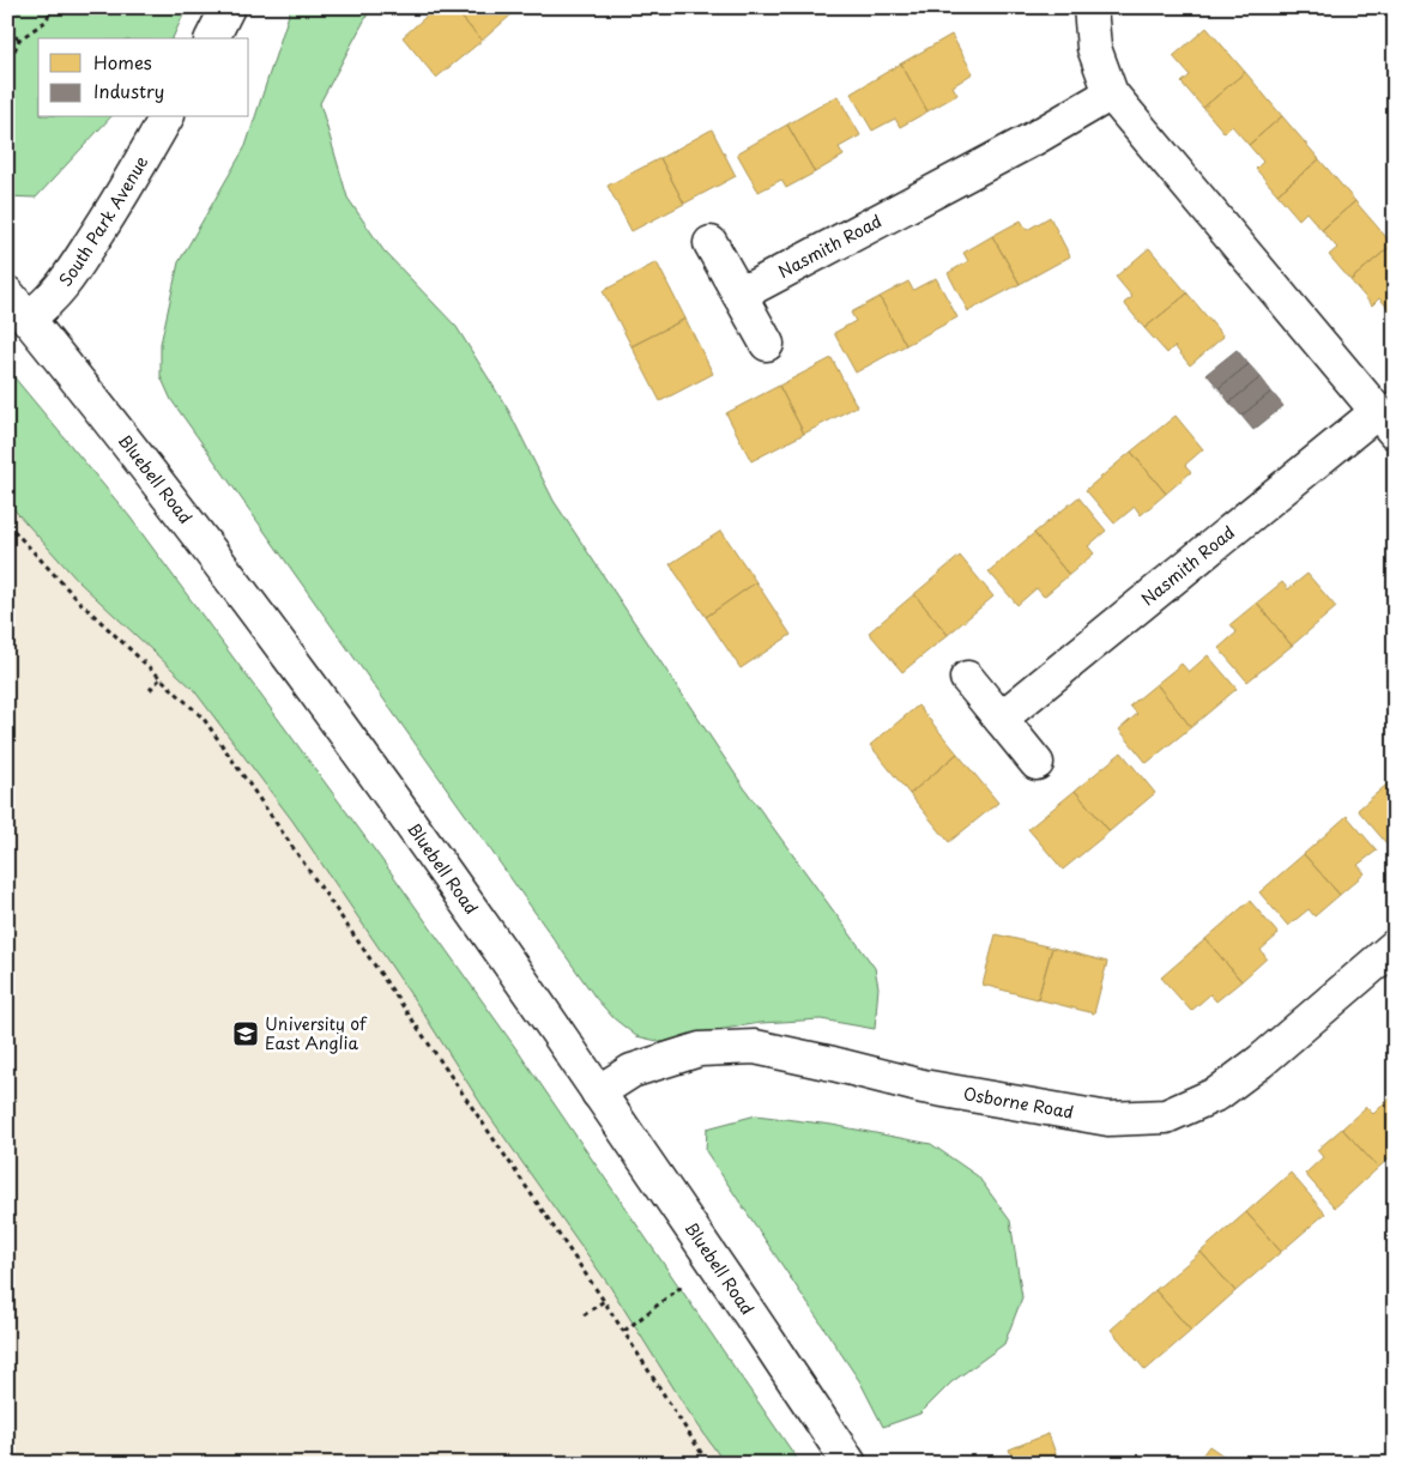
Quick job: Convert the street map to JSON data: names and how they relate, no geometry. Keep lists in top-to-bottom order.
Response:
{
  "streets": {
    "street": [
      "South Park Avenue",
      "Nasmith Road",
      "Bluebell Road",
      "Osborne Road"
    ]
  },
  "crossings": [
    ["South Park Avenue", "Bluebell Road"],
    ["Bluebell Road", "Osborne Road"]
  ],
  "places": {
    "school or university": ["University of East Anglia"]
  },
  "legend": ["Homes", "Industry"]
}
